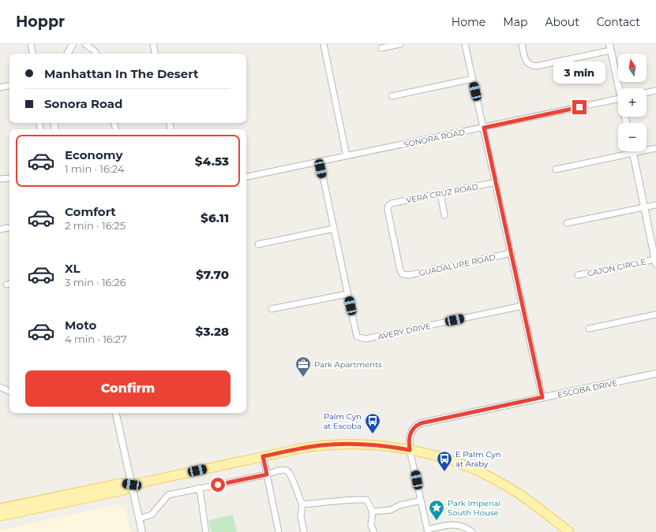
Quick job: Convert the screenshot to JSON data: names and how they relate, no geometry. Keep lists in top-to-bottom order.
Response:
{
  "streets": {
    "street": [
      "SONORA ROAD",
      "VERA CRUZ ROAD",
      "GUADALUPE ROAD",
      "CAJON CIRCLE",
      "AVERY DRIVE",
      "ESCOBA DRIVE"
    ]
  },
  "crossings": [
    ["VERA CRUZ ROAD", "GUADALUPE ROAD"]
  ],
  "places": {
    "office": ["Park Apartments"],
    "bus stop": ["Palm Cyn at Escoba", "E Palm Cyn at Araby"],
    "place": ["Park Imperial South House"]
  },
  "north": "top",
  "page": {
    "header": "Hoppr",
    "nav": [
      "Home",
      "Map",
      "About",
      "Contact"
    ],
    "map_buttons": ["+", "−"],
    "banner": ["Manhattan In The Desert", "Sonora Road"],
    "bubble": "3 min",
    "list": [
      {
        "name": "Economy",
        "note": "1 min · 16:24",
        "value": "$4.53"
      },
      {
        "name": "Comfort",
        "note": "2 min · 16:25",
        "value": "$6.11"
      },
      {
        "name": "XL",
        "note": "3 min · 16:26",
        "value": "$7.70"
      },
      {
        "name": "Moto",
        "note": "4 min · 16:27",
        "value": "$3.28"
      }
    ],
    "buttons": "Confirm"
  }
}
